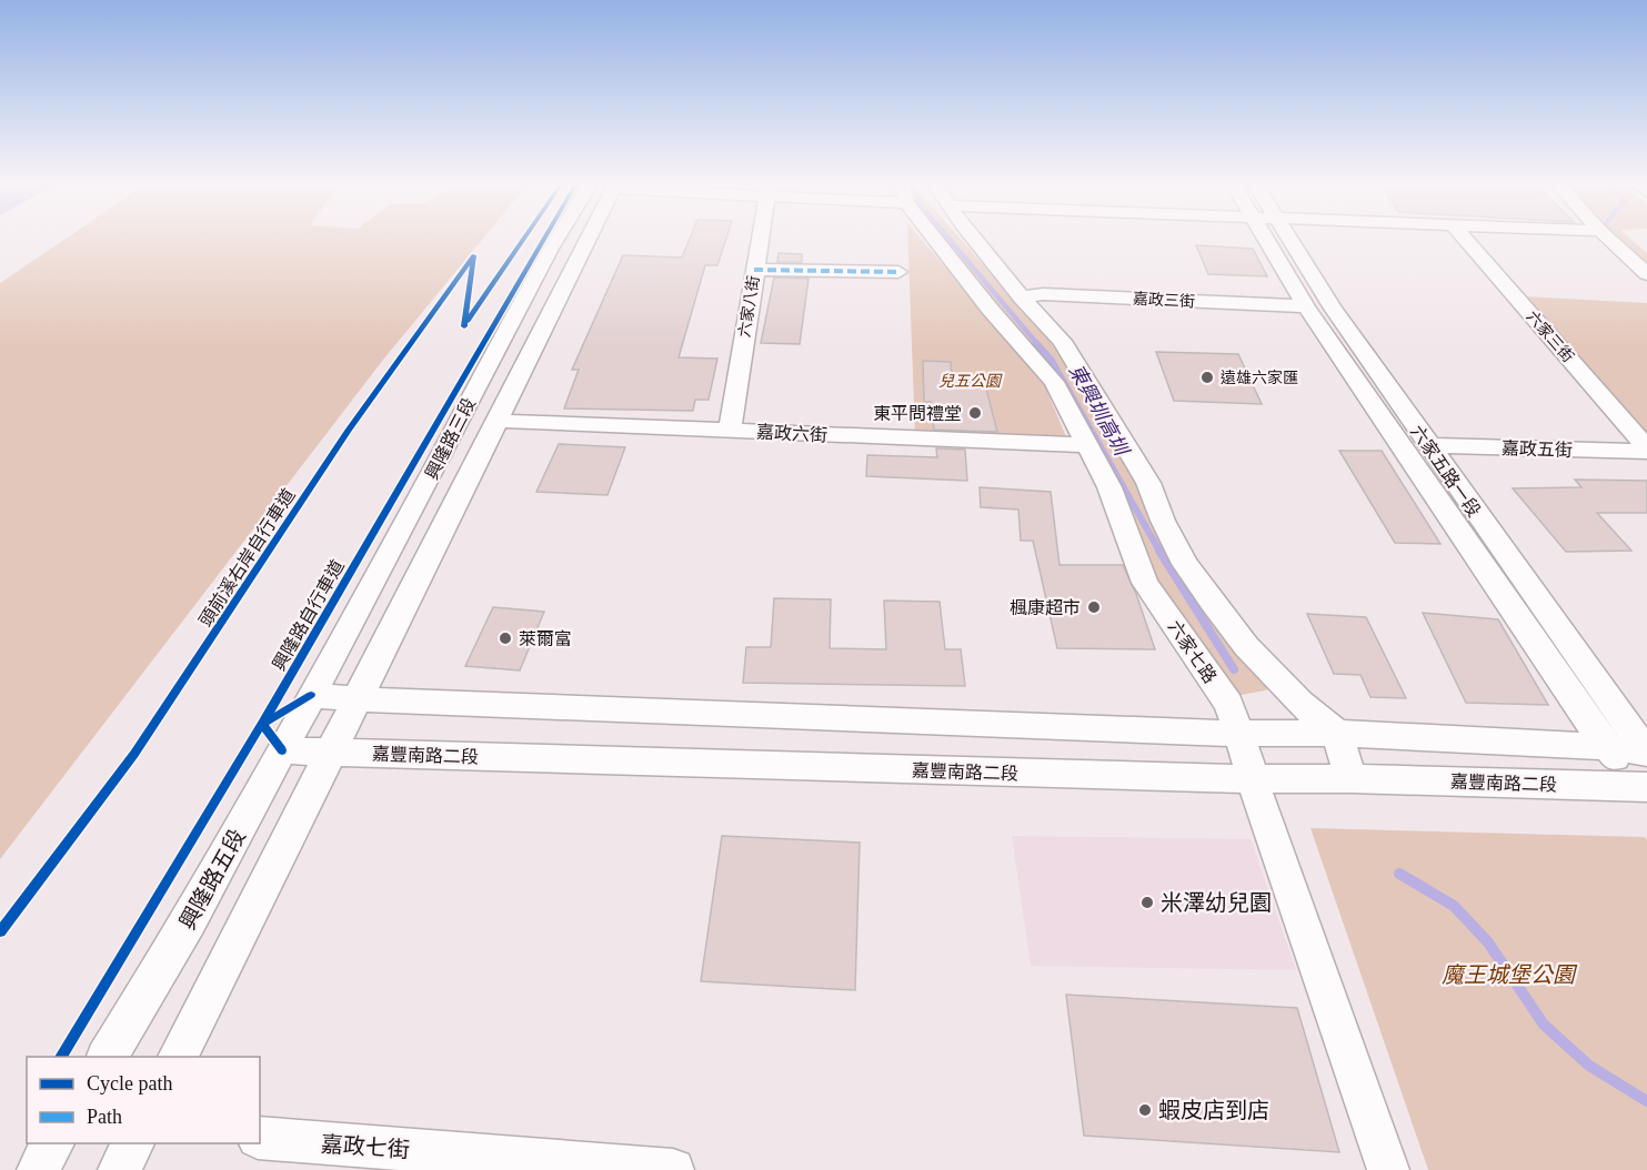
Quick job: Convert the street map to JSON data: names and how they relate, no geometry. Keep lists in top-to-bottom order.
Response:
{
  "streets": {
    "street": [
      "嘉政三街",
      "六家八街",
      "六家三街",
      "嘉政六街",
      "興隆路三段",
      "嘉政五街",
      "六家五路一段",
      "六家七路",
      "嘉豐南路二段",
      "興隆路五段",
      "嘉政七街"
    ],
    "cycle path": ["頭前溪右岸自行車道", "興隆路自行車道"]
  },
  "crossings": [
    ["嘉政三街", "六家五路一段"],
    ["六家八街", "嘉政六街"],
    ["六家三街", "嘉政五街"],
    ["嘉政六街", "興隆路三段"],
    ["嘉政六街", "六家七路"],
    ["興隆路三段", "興隆路五段"],
    ["嘉政五街", "六家五路一段"],
    ["六家五路一段", "嘉豐南路二段"],
    ["六家七路", "嘉豐南路二段"],
    ["嘉豐南路二段", "興隆路五段"]
  ],
  "water": ["東興圳高圳"],
  "parks": ["兒五公園", "魔王城堡公園"],
  "places": [
    "遠雄六家匯",
    "東平問禮堂",
    "楓康超市",
    "萊爾富",
    "米澤幼兒園",
    "蝦皮店到店"
  ],
  "legend": ["Cycle path", "Path"]
}
